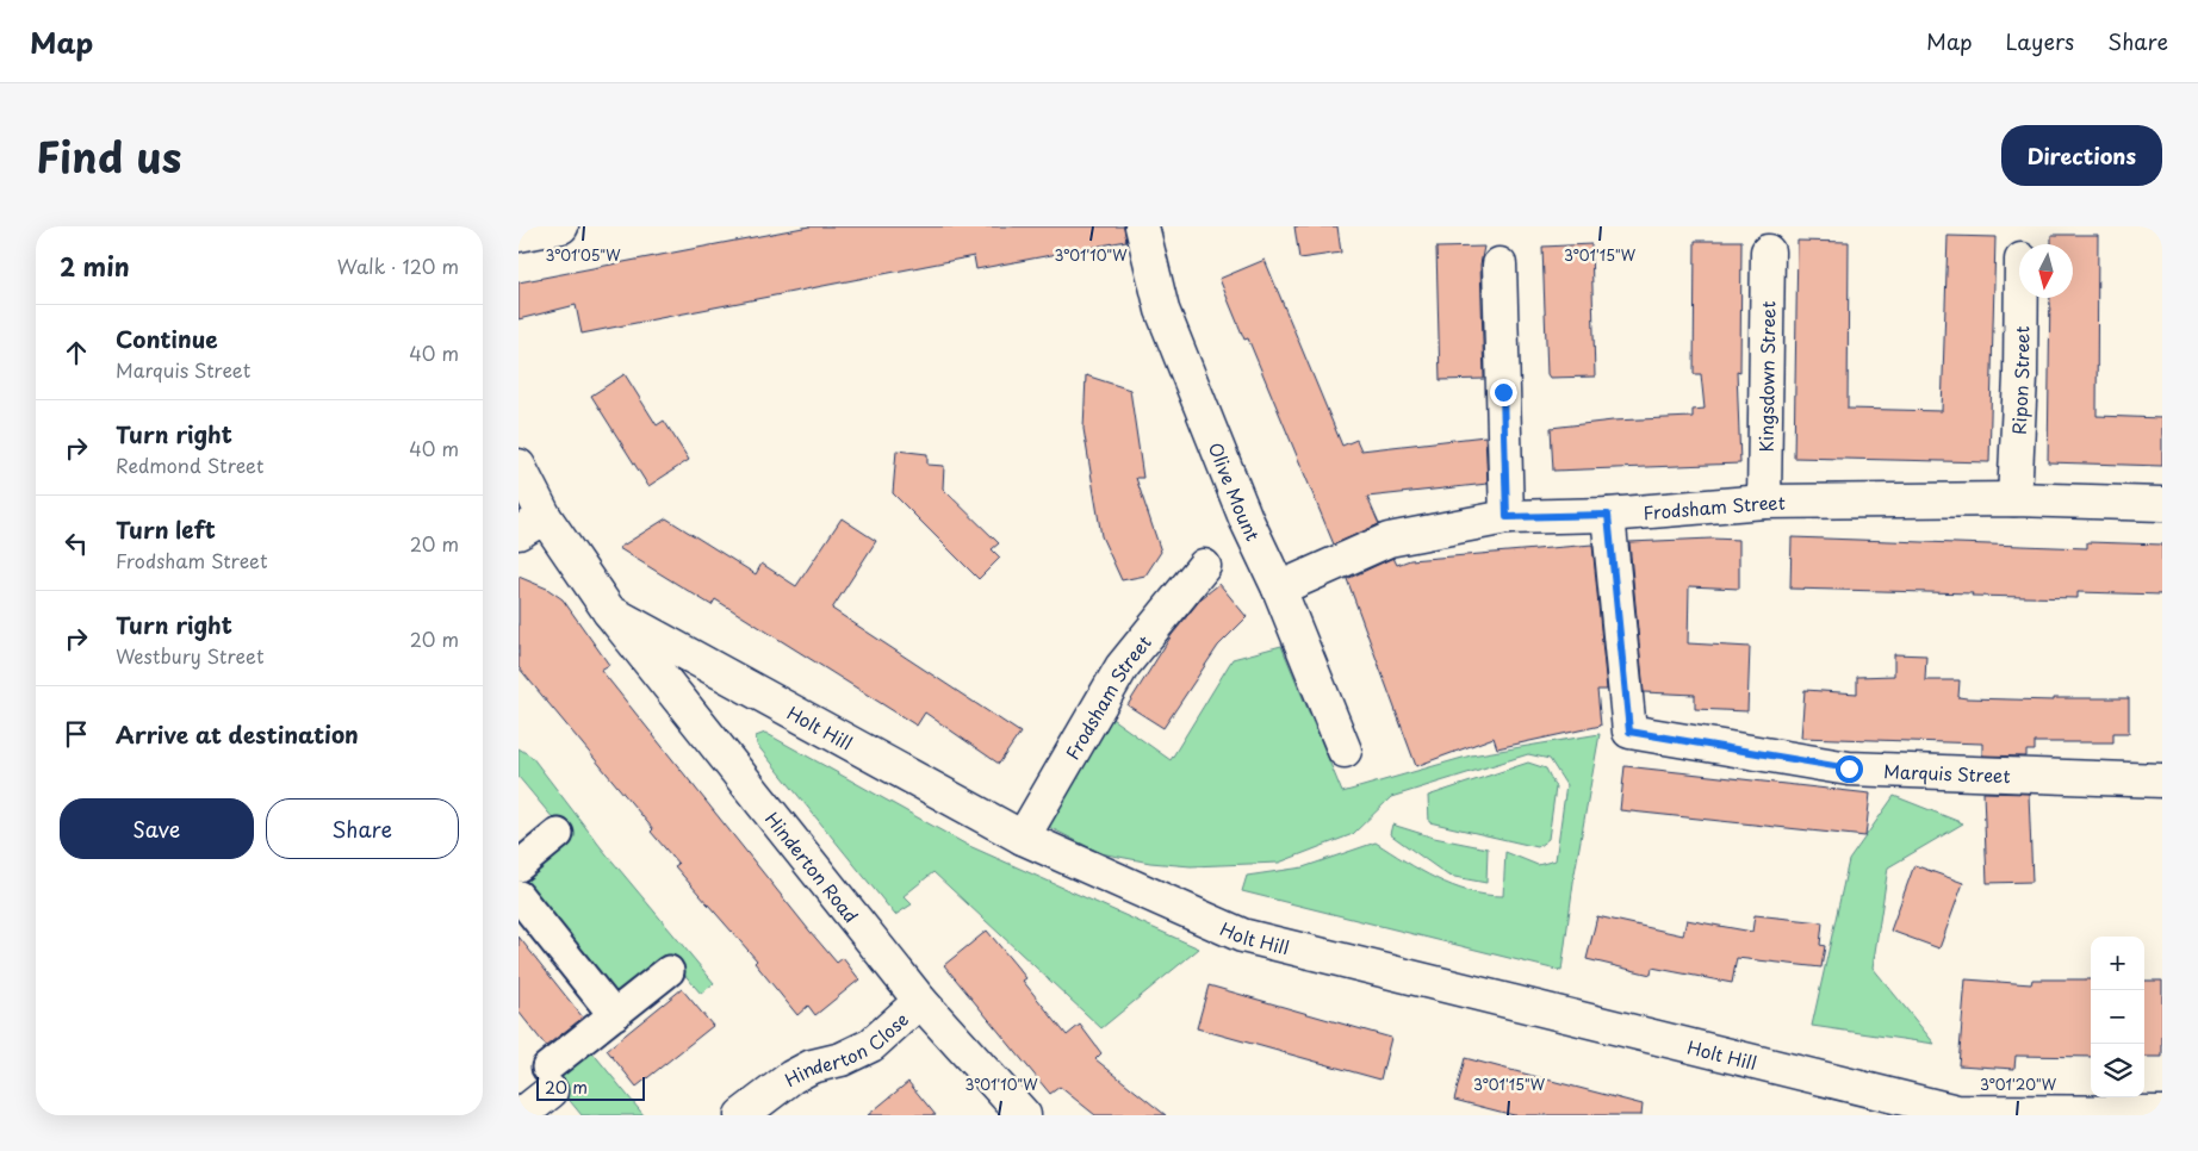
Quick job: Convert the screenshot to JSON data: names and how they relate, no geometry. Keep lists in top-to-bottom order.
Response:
{
  "streets": {
    "street": [
      "Kingsdown Street",
      "Ripon Street",
      "Olive Mount",
      "Frodsham Street",
      "Holt Hill",
      "Marquis Street",
      "Hinderton Road",
      "Hinderton Close"
    ]
  },
  "crossings": [
    ["Kingsdown Street", "Frodsham Street"],
    ["Ripon Street", "Frodsham Street"],
    ["Olive Mount", "Frodsham Street"],
    ["Frodsham Street", "Holt Hill"],
    ["Frodsham Street", "Marquis Street"],
    ["Holt Hill", "Hinderton Road"],
    ["Hinderton Road", "Hinderton Close"]
  ],
  "scale_bar": "20 m",
  "north": "bottom",
  "page": {
    "header": "Map",
    "nav": ["Map", "Layers", "Share"],
    "title": "Find us",
    "buttons": [
      "Directions",
      ["Save", "Share"]
    ],
    "heading": ["2 min", "Walk · 120 m"],
    "list": [
      ["Continue", "Marquis Street", "40 m"],
      ["Turn right", "Redmond Street", "40 m"],
      ["Turn left", "Frodsham Street", "20 m"],
      ["Turn right", "Westbury Street", "20 m"],
      "Arrive at destination"
    ],
    "map_buttons": ["+", "−"],
    "scale": "20 m"
  },
  "coordinates": [
    "3°01'05\"W",
    "3°01'10\"W",
    "3°01'15\"W",
    "3°01'20\"W"
  ]
}
